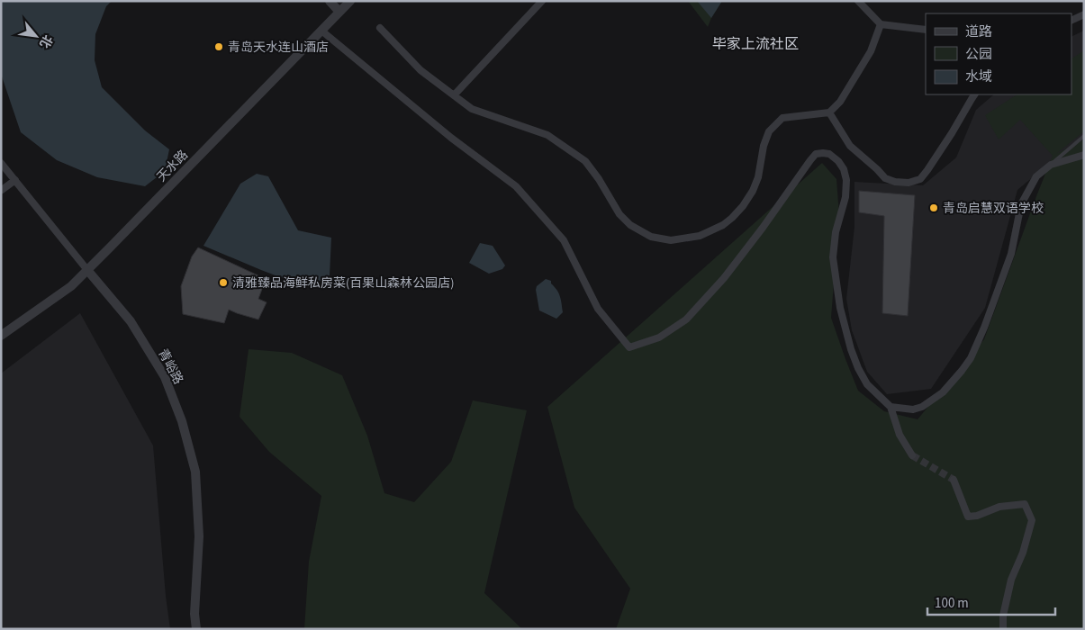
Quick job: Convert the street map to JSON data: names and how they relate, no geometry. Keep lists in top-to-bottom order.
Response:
{
  "streets": {
    "street": ["天水路", "青峪路"]
  },
  "crossings": [
    ["天水路", "青峪路"]
  ],
  "districts": ["毕家上流社区"],
  "places": ["青岛天水连山酒店", "青岛启慧双语学校", "清雅臻品海鲜私房菜(百果山森林公园店)"],
  "legend": ["道路", "公园", "水域"],
  "scale_bar": "100 m",
  "north": "bottom right"
}
